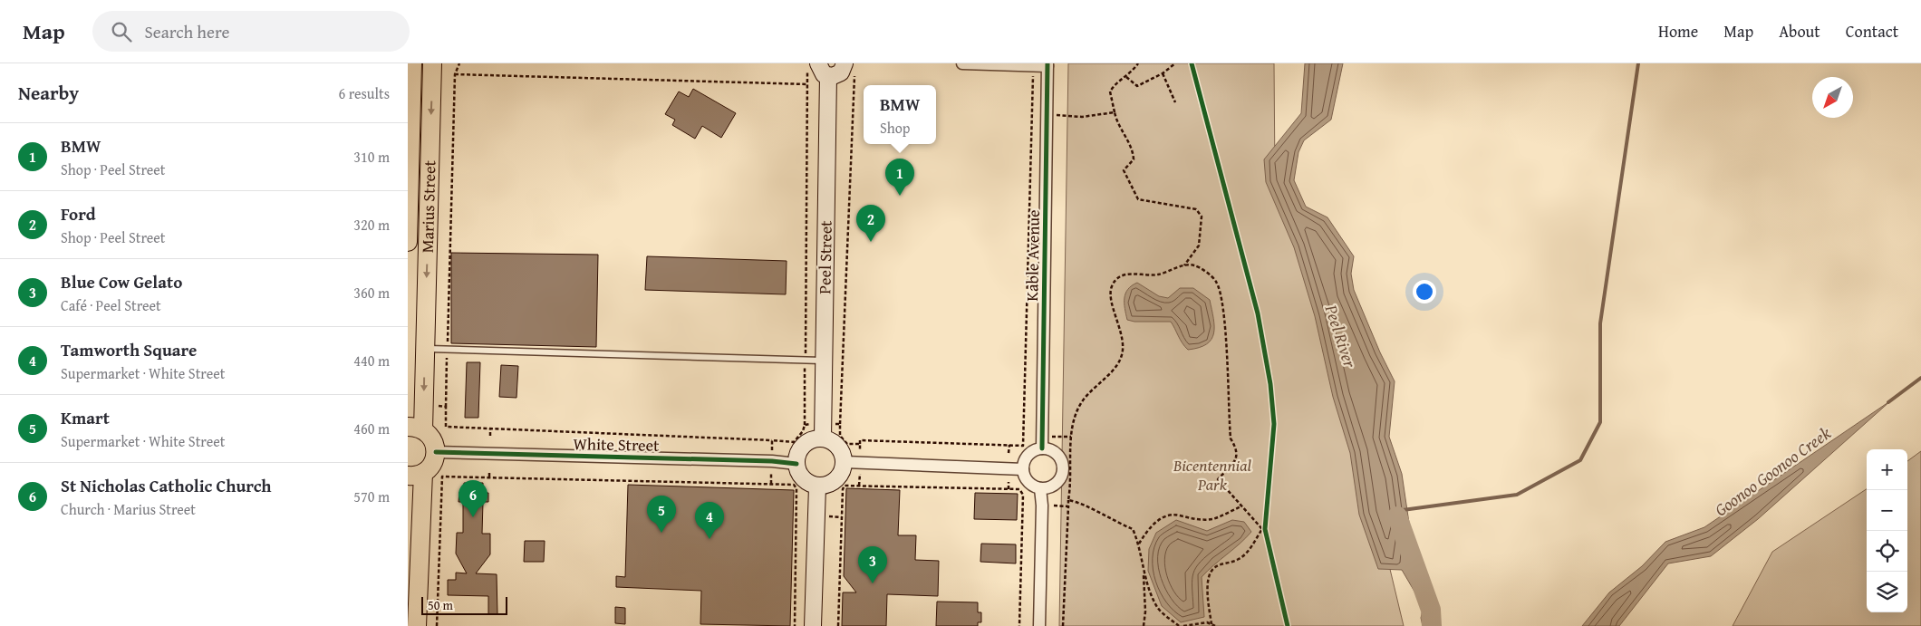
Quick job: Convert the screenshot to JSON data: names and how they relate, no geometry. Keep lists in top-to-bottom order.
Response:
{
  "streets": {
    "main road": ["Marius Street", "Peel Street"],
    "street": ["Kable Avenue", "White Street"]
  },
  "crossings": [
    ["Peel Street", "White Street"]
  ],
  "water": ["Peel River", "Goonoo Goonoo Creek"],
  "parks": ["Bicentennial Park"],
  "scale_bar": "50 m",
  "north": "bottom left",
  "page": {
    "header": "Map",
    "search": "Search here",
    "nav": [
      "Home",
      "Map",
      "About",
      "Contact"
    ],
    "heading": ["Nearby", "6 results"],
    "popup": ["BMW", "Shop"],
    "list": [
      {
        "mark": "1",
        "name": "BMW",
        "note": "Shop · Peel Street",
        "value": "310 m"
      },
      {
        "mark": "2",
        "name": "Ford",
        "note": "Shop · Peel Street",
        "value": "320 m"
      },
      {
        "mark": "3",
        "name": "Blue Cow Gelato",
        "note": "Café · Peel Street",
        "value": "360 m"
      },
      {
        "mark": "4",
        "name": "Tamworth Square",
        "note": "Supermarket · White Street",
        "value": "440 m"
      },
      {
        "mark": "5",
        "name": "Kmart",
        "note": "Supermarket · White Street",
        "value": "460 m"
      },
      {
        "mark": "6",
        "name": "St Nicholas Catholic Church",
        "note": "Church · Marius Street",
        "value": "570 m"
      }
    ],
    "pins": [
      "1",
      "2",
      "6",
      "5",
      "4",
      "3"
    ],
    "map_buttons": ["+", "−"],
    "scale": "50 m"
  }
}
